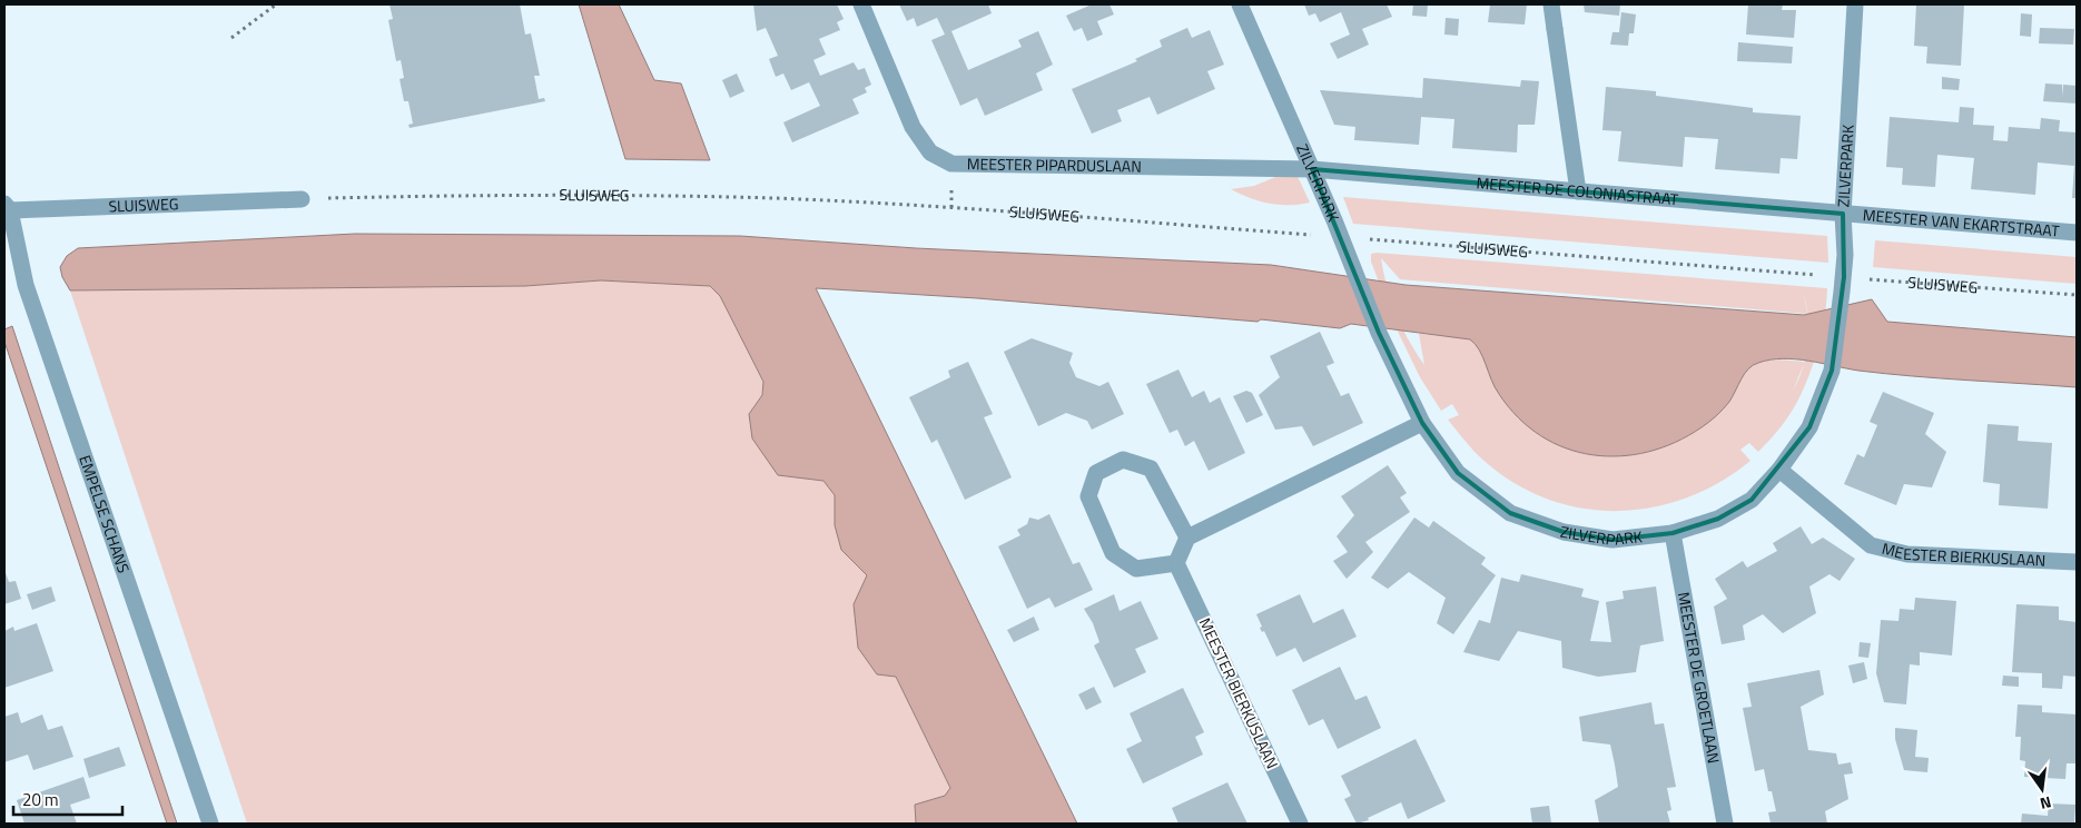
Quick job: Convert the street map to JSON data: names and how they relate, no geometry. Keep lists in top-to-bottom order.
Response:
{
  "streets": {
    "street": [
      "MEESTER PIPARDUSLAAN",
      "ZILVERPARK",
      "MEESTER DE COLONIASTRAAT",
      "SLUISWEG",
      "MEESTER VAN EKARTSTRAAT",
      "EMPELSE SCHANS",
      "MEESTER BIERKUSLAAN",
      "MEESTER DE GROETLAAN"
    ]
  },
  "crossings": [
    ["MEESTER PIPARDUSLAAN", "ZILVERPARK"],
    ["MEESTER PIPARDUSLAAN", "MEESTER DE COLONIASTRAAT"],
    ["ZILVERPARK", "MEESTER DE COLONIASTRAAT"],
    ["ZILVERPARK", "SLUISWEG"],
    ["ZILVERPARK", "MEESTER VAN EKARTSTRAAT"],
    ["ZILVERPARK", "MEESTER BIERKUSLAAN"],
    ["ZILVERPARK", "MEESTER DE GROETLAAN"],
    ["MEESTER DE COLONIASTRAAT", "MEESTER VAN EKARTSTRAAT"],
    ["SLUISWEG", "EMPELSE SCHANS"]
  ],
  "scale_bar": "20 m",
  "north": "bottom"
}
